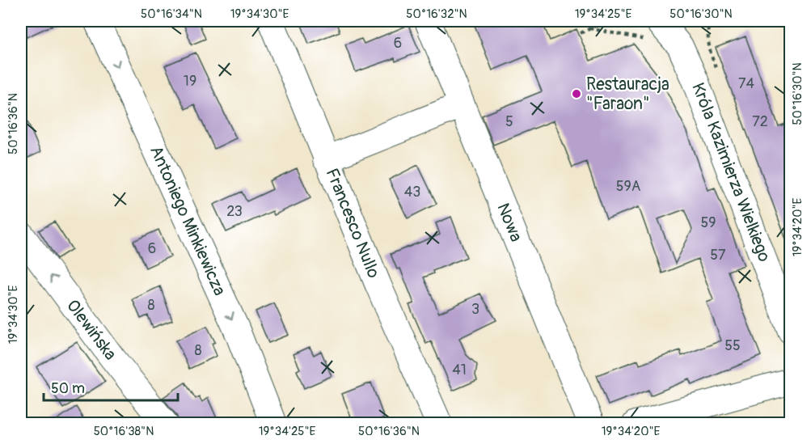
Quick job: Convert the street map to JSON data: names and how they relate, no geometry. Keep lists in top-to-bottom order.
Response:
{
  "streets": {
    "street": [
      "Króla Kazimierza Wielkiego",
      "Antoniego Minkiewicza",
      "Nowa",
      "Francesco Nullo",
      "Olewińska"
    ]
  },
  "one_way": ["Antoniego Minkiewicza", "Olewińska"],
  "places": ["Restauracja \"Faraon\""],
  "house_numbers": [
    "6",
    "19",
    "74",
    "5",
    "72",
    "59A",
    "43",
    "23",
    "59",
    "6",
    "57",
    "8",
    "3",
    "55",
    "8",
    "41"
  ],
  "scale_bar": "50 m",
  "coordinates": [
    "50°16'34\"N",
    "19°34'30\"E",
    "50°16'32\"N",
    "19°34'25\"E",
    "50°16'30\"N",
    "50°16'36\"N",
    "19°34'20\"E",
    "50°16'38\"N"
  ]
}
